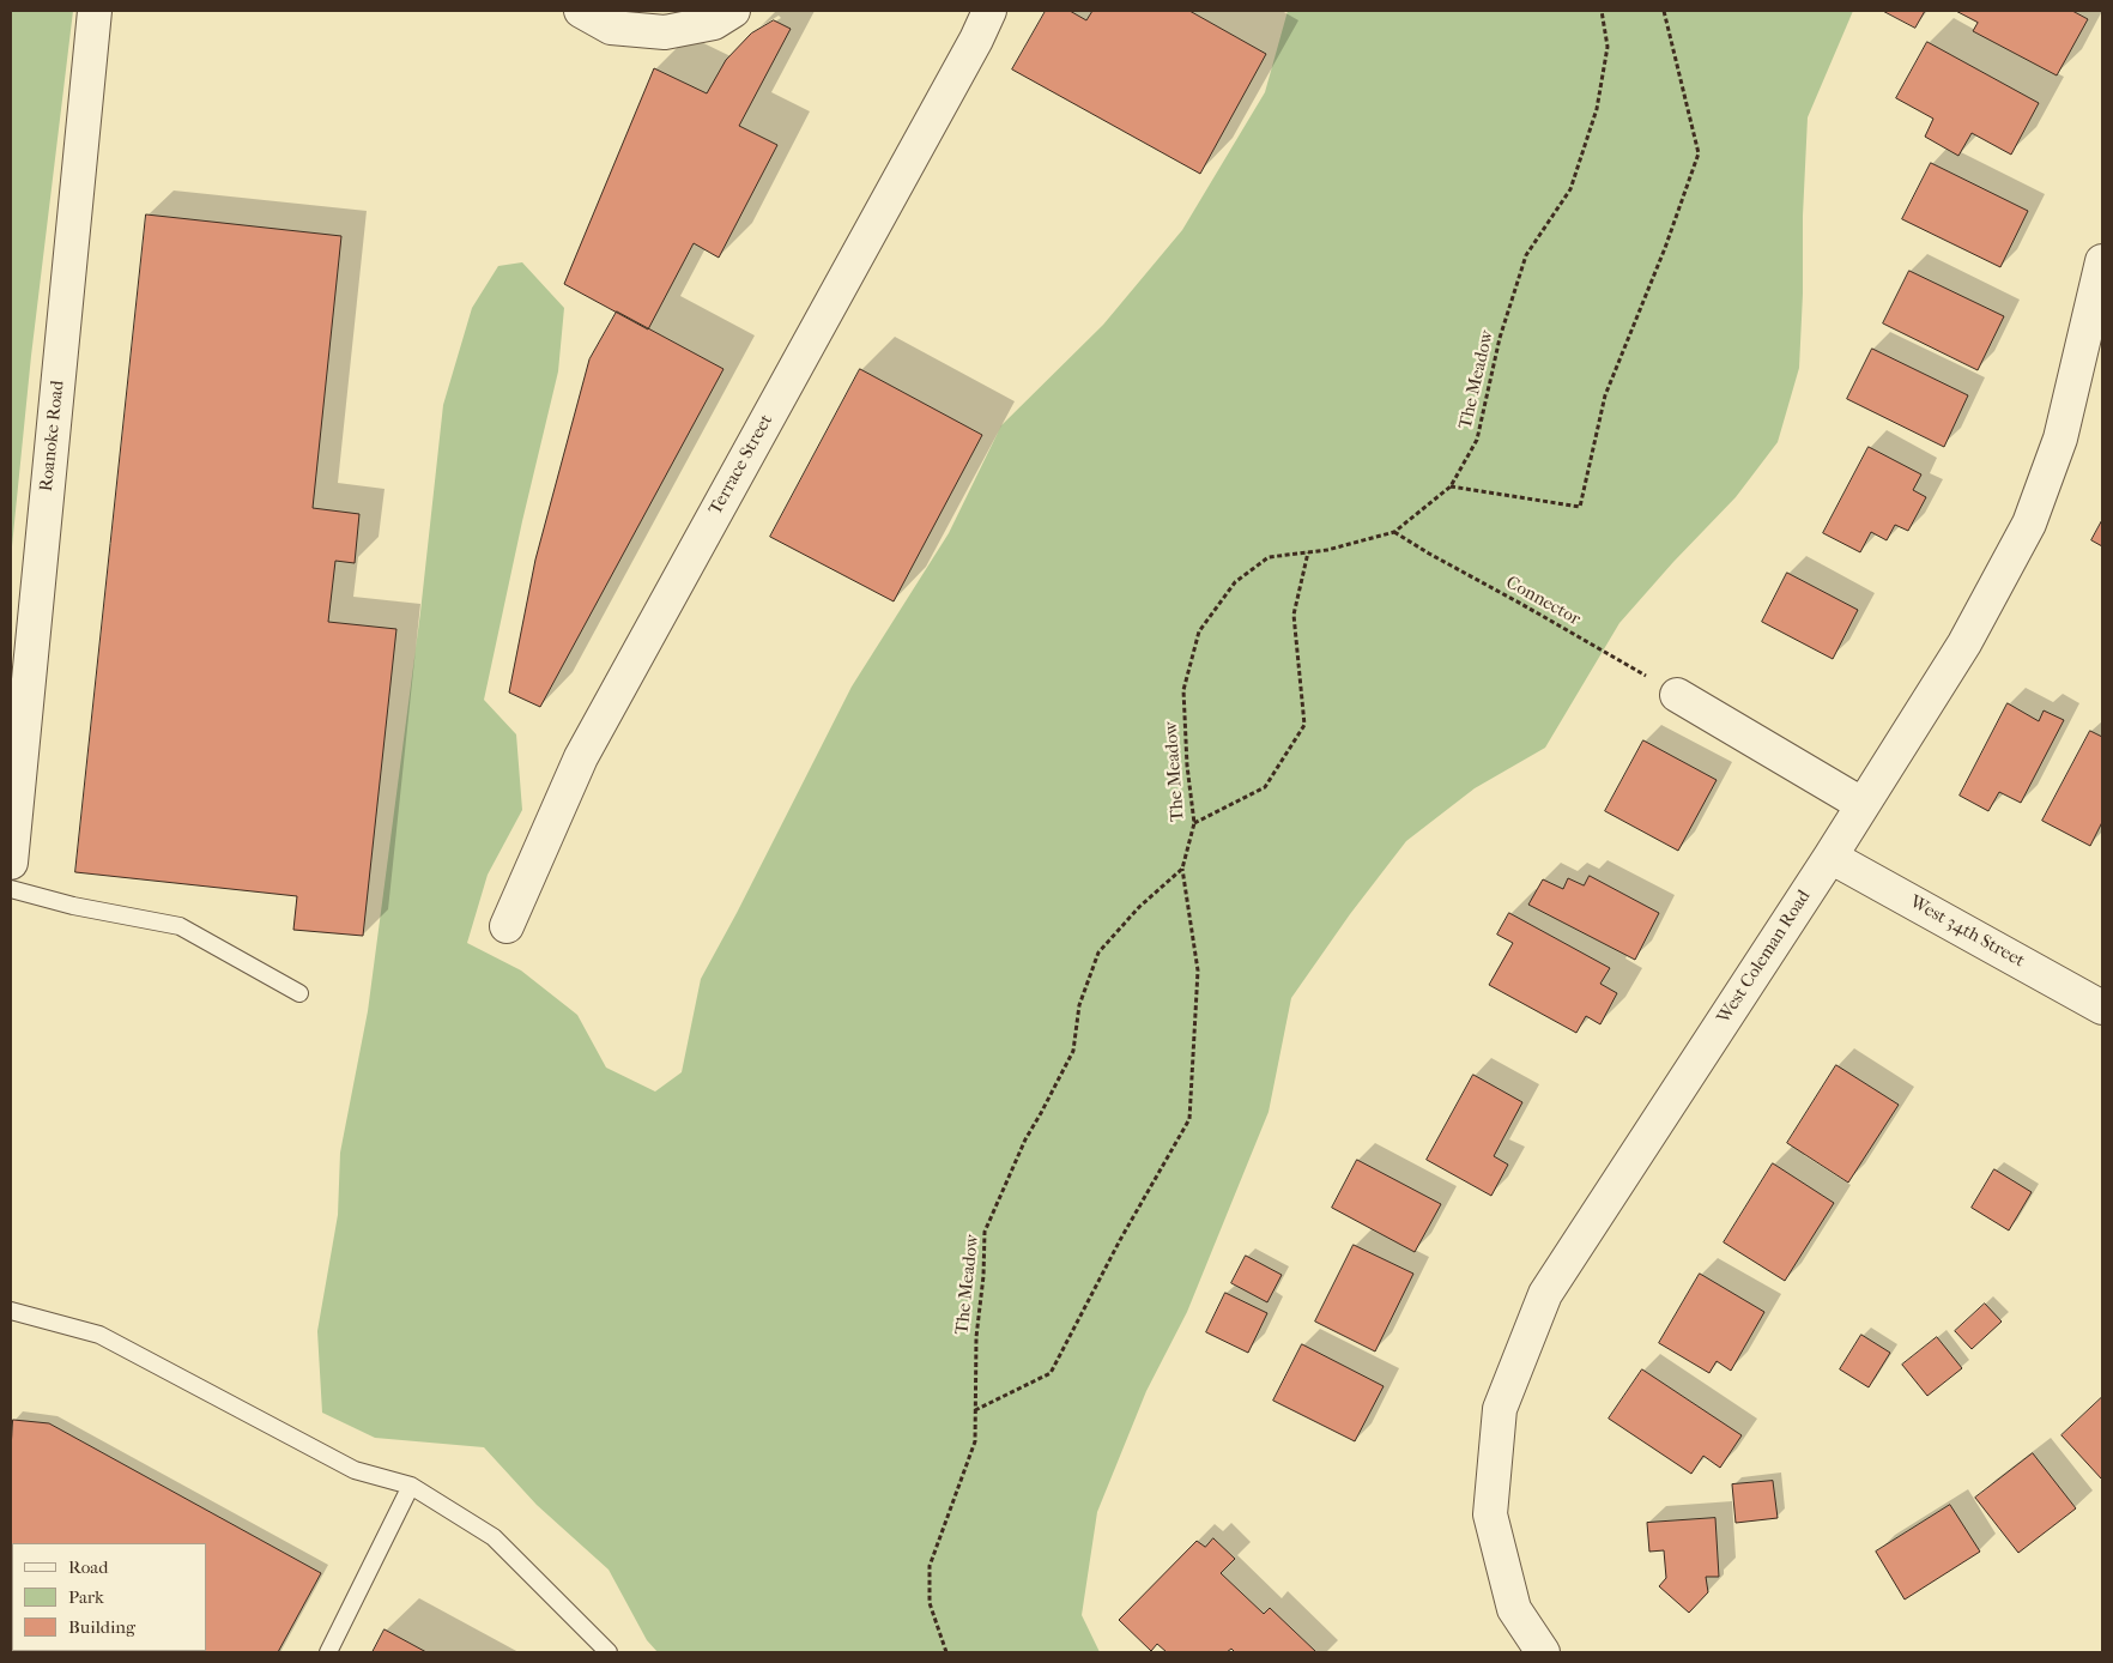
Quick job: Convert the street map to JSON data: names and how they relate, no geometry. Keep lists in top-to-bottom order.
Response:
{
  "streets": {
    "street": [
      "Roanoke Road",
      "Terrace Street",
      "West 34th Street",
      "West Coleman Road"
    ],
    "path": ["The Meadow", "Connector"]
  },
  "crossings": [
    ["The Meadow", "Connector"],
    ["West 34th Street", "West Coleman Road"]
  ],
  "legend": ["Road", "Park", "Building"]
}
